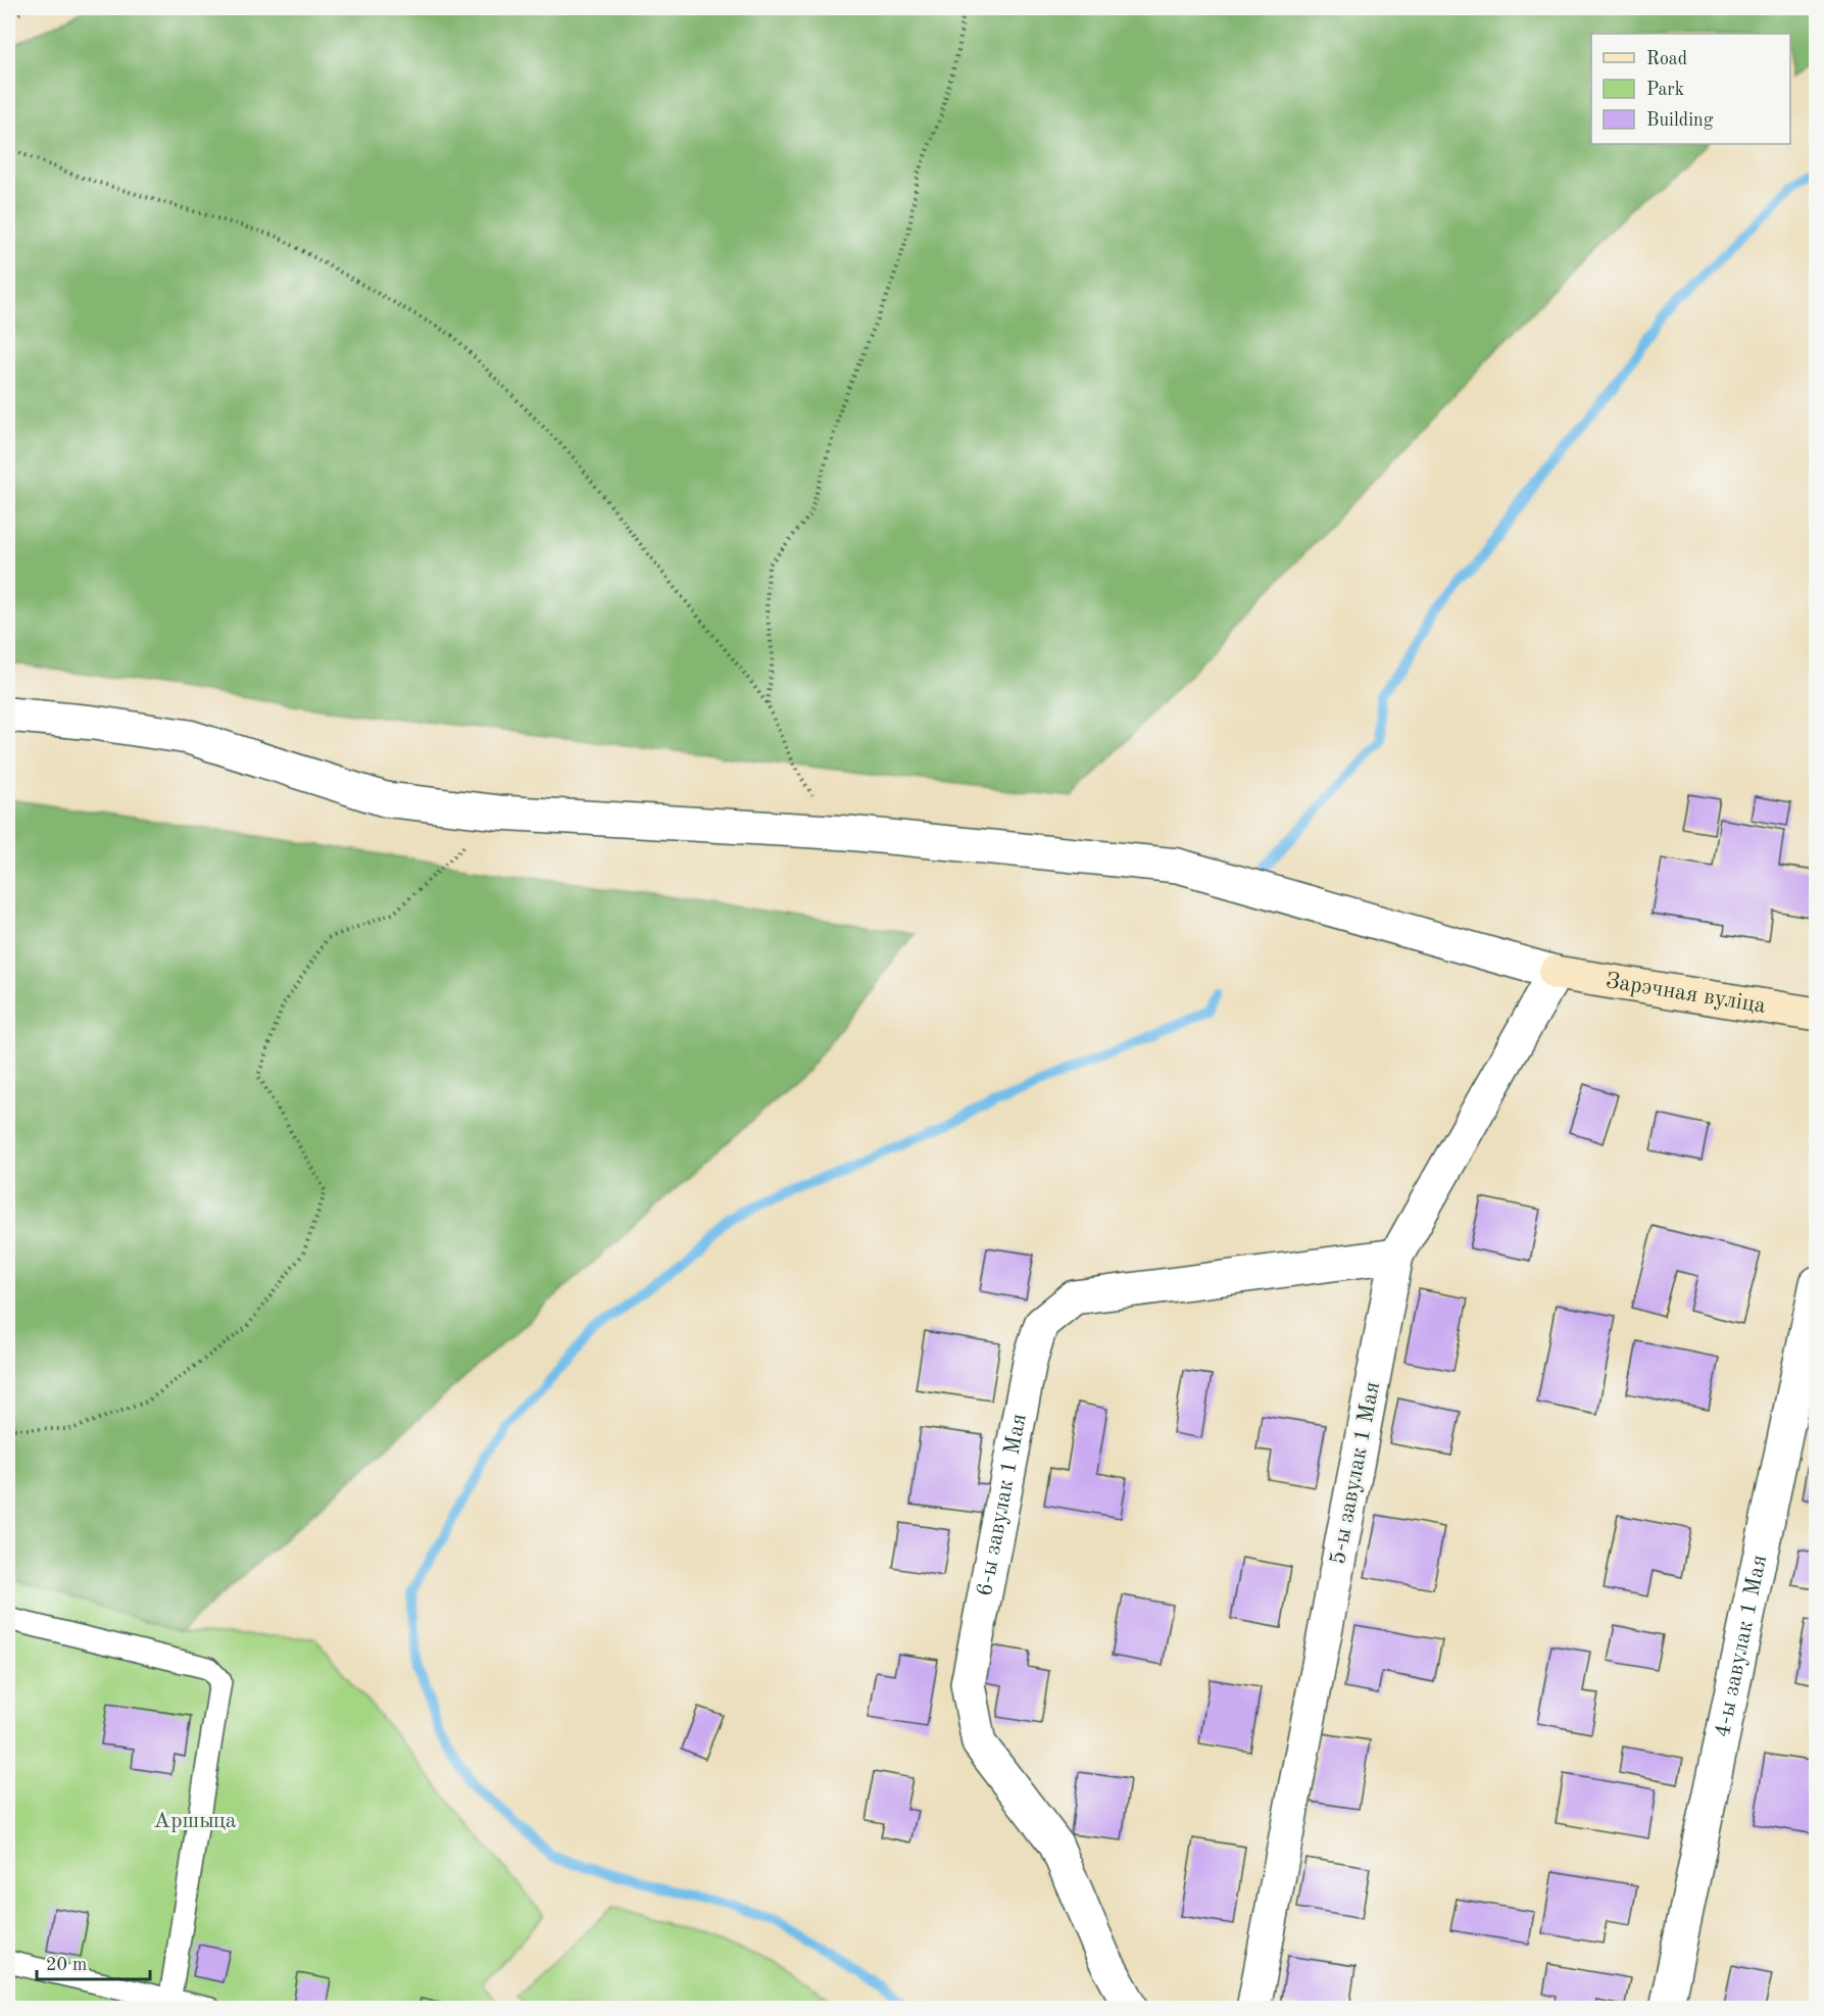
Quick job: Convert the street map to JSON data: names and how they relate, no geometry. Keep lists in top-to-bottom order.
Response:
{
  "streets": {
    "street": [
      "Зарэчная вуліца",
      "5-ы завулак 1 Мая",
      "6-ы завулак 1 Мая",
      "4-ы завулак 1 Мая"
    ]
  },
  "crossings": [
    ["Зарэчная вуліца", "5-ы завулак 1 Мая"],
    ["5-ы завулак 1 Мая", "6-ы завулак 1 Мая"]
  ],
  "parks": ["Аршыца"],
  "legend": ["Road", "Park", "Building"],
  "scale_bar": "20 m"
}
